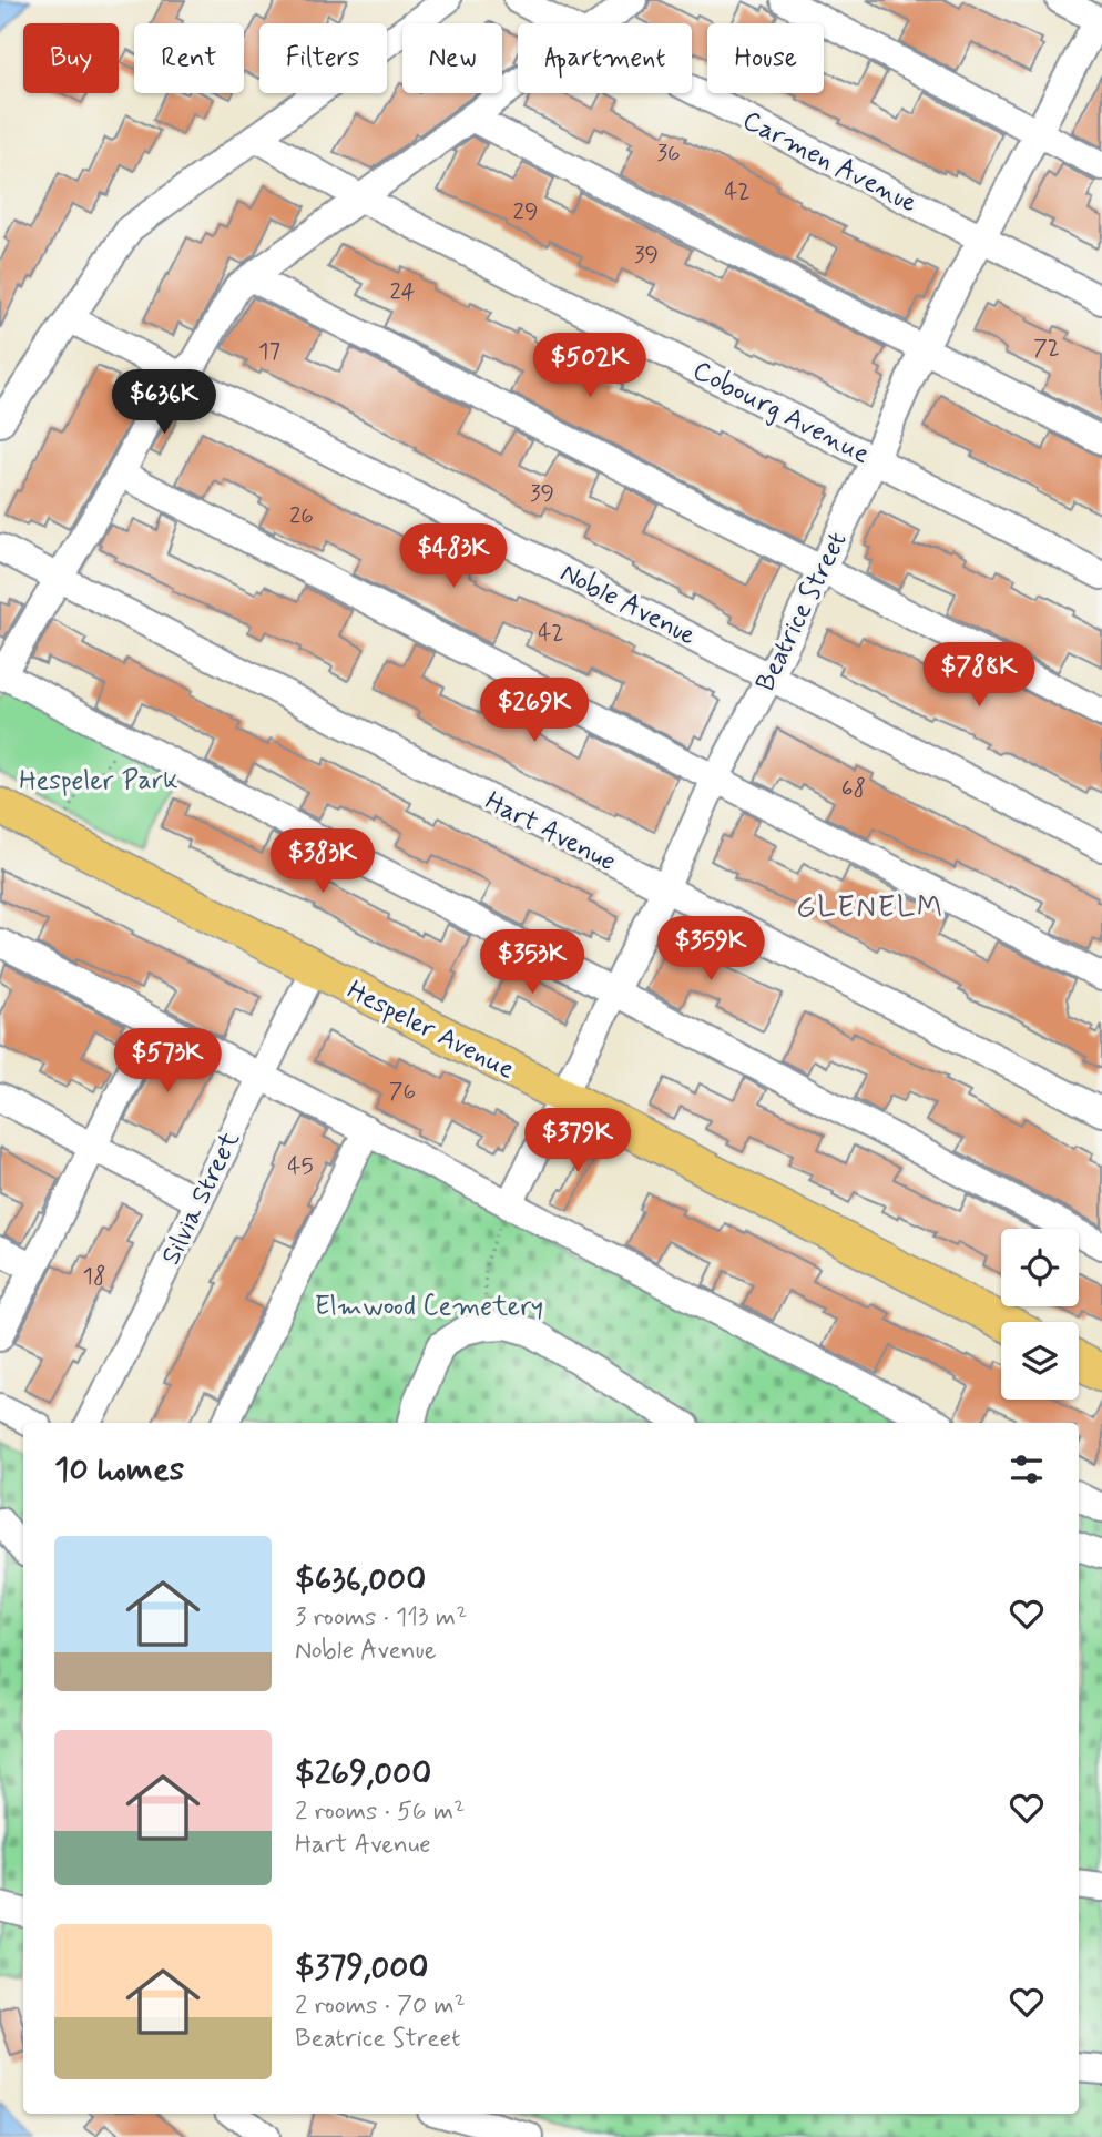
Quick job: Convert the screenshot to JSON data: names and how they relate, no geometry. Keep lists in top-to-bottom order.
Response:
{
  "streets": {
    "main road": ["Hespeler Avenue"],
    "street": [
      "Carmen Avenue",
      "Cobourg Avenue",
      "Noble Avenue",
      "Beatrice Street",
      "Hart Avenue",
      "Silvia Street"
    ]
  },
  "crossings": [
    ["Carmen Avenue", "Beatrice Street"],
    ["Cobourg Avenue", "Beatrice Street"],
    ["Noble Avenue", "Beatrice Street"],
    ["Beatrice Street", "Hart Avenue"],
    ["Beatrice Street", "Hespeler Avenue"],
    ["Hespeler Avenue", "Silvia Street"]
  ],
  "districts": ["GLENELM"],
  "parks": ["Hespeler Park", "Elmwood Cemetery"],
  "house_numbers": [
    "36",
    "42",
    "29",
    "39",
    "24",
    "72",
    "17",
    "39",
    "26",
    "42",
    "68",
    "76",
    "45",
    "18"
  ],
  "page": {
    "chip": [
      "Buy",
      "Rent",
      "Filters",
      "New",
      "Apartment",
      "House"
    ],
    "price": [
      "$502K",
      "$636K",
      "$483K",
      "$788K",
      "$269K",
      "$383K",
      "$359K",
      "$353K",
      "$573K",
      "$379K"
    ],
    "heading": "10 homes",
    "list": [
      {
        "name": "$636,000",
        "note": "3 rooms · 113 m² · Noble Avenue"
      },
      {
        "name": "$269,000",
        "note": "2 rooms · 56 m² · Hart Avenue"
      },
      {
        "name": "$379,000",
        "note": "2 rooms · 70 m² · Beatrice Street"
      }
    ]
  }
}
